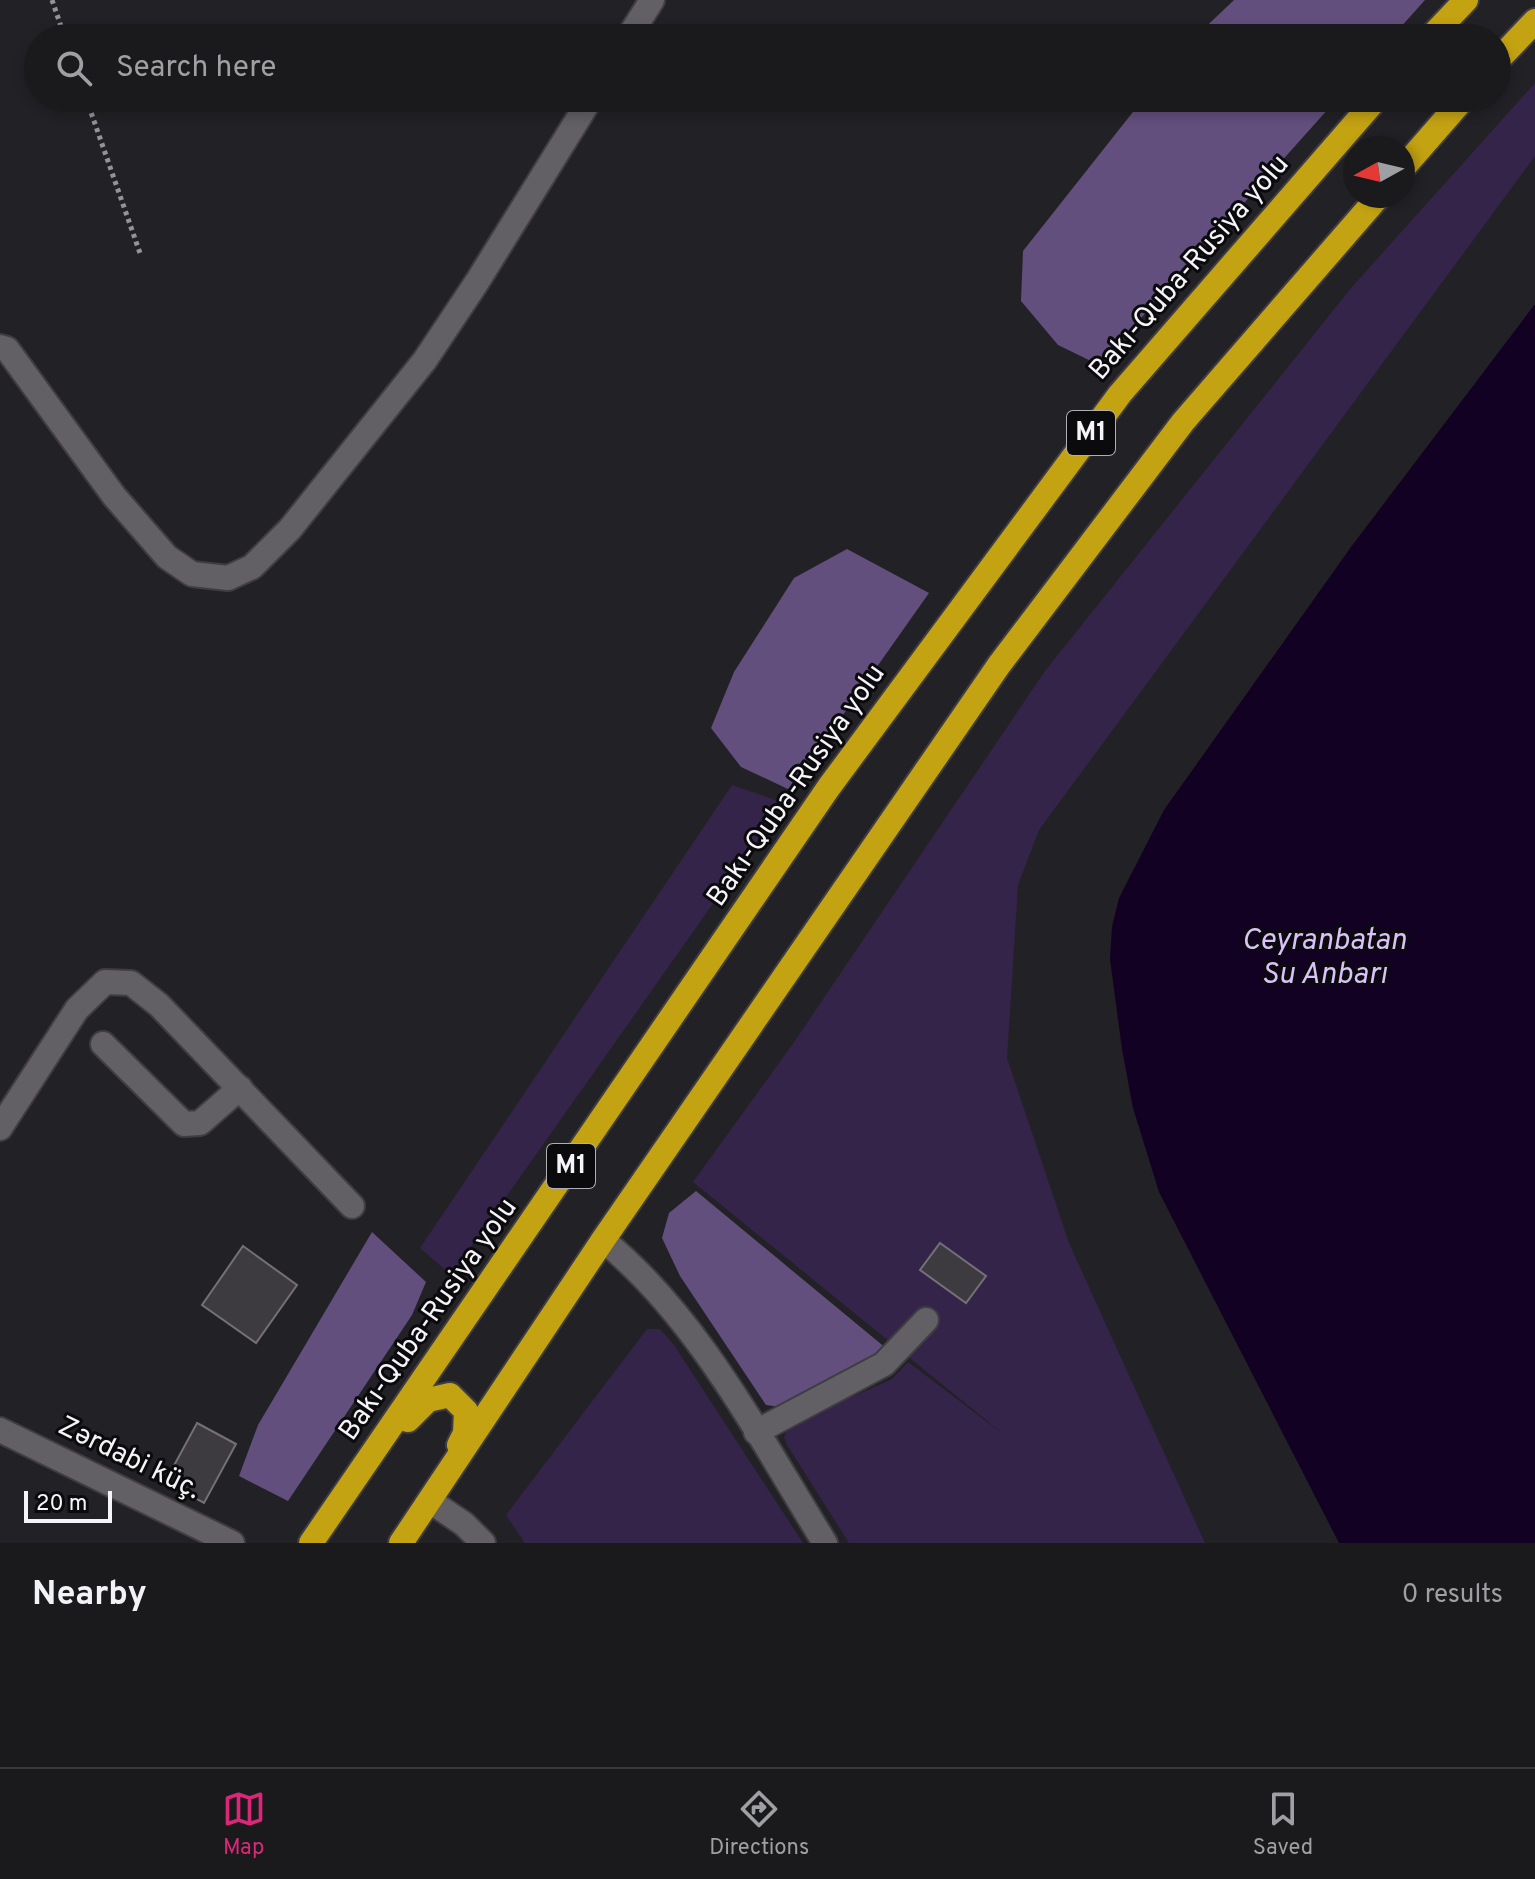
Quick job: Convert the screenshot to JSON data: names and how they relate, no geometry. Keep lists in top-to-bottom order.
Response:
{
  "streets": {
    "highway": ["Bakı-Quba-Rusiya yolu", "M1"],
    "street": ["Zərdabi küç."]
  },
  "water": ["Ceyranbatan Su Anbarı"],
  "scale_bar": "20 m",
  "north": "left",
  "page": {
    "search": "Search here",
    "scale": "20 m",
    "heading": ["Nearby", "0 results"],
    "nav": ["Map", "Directions", "Saved"]
  }
}
